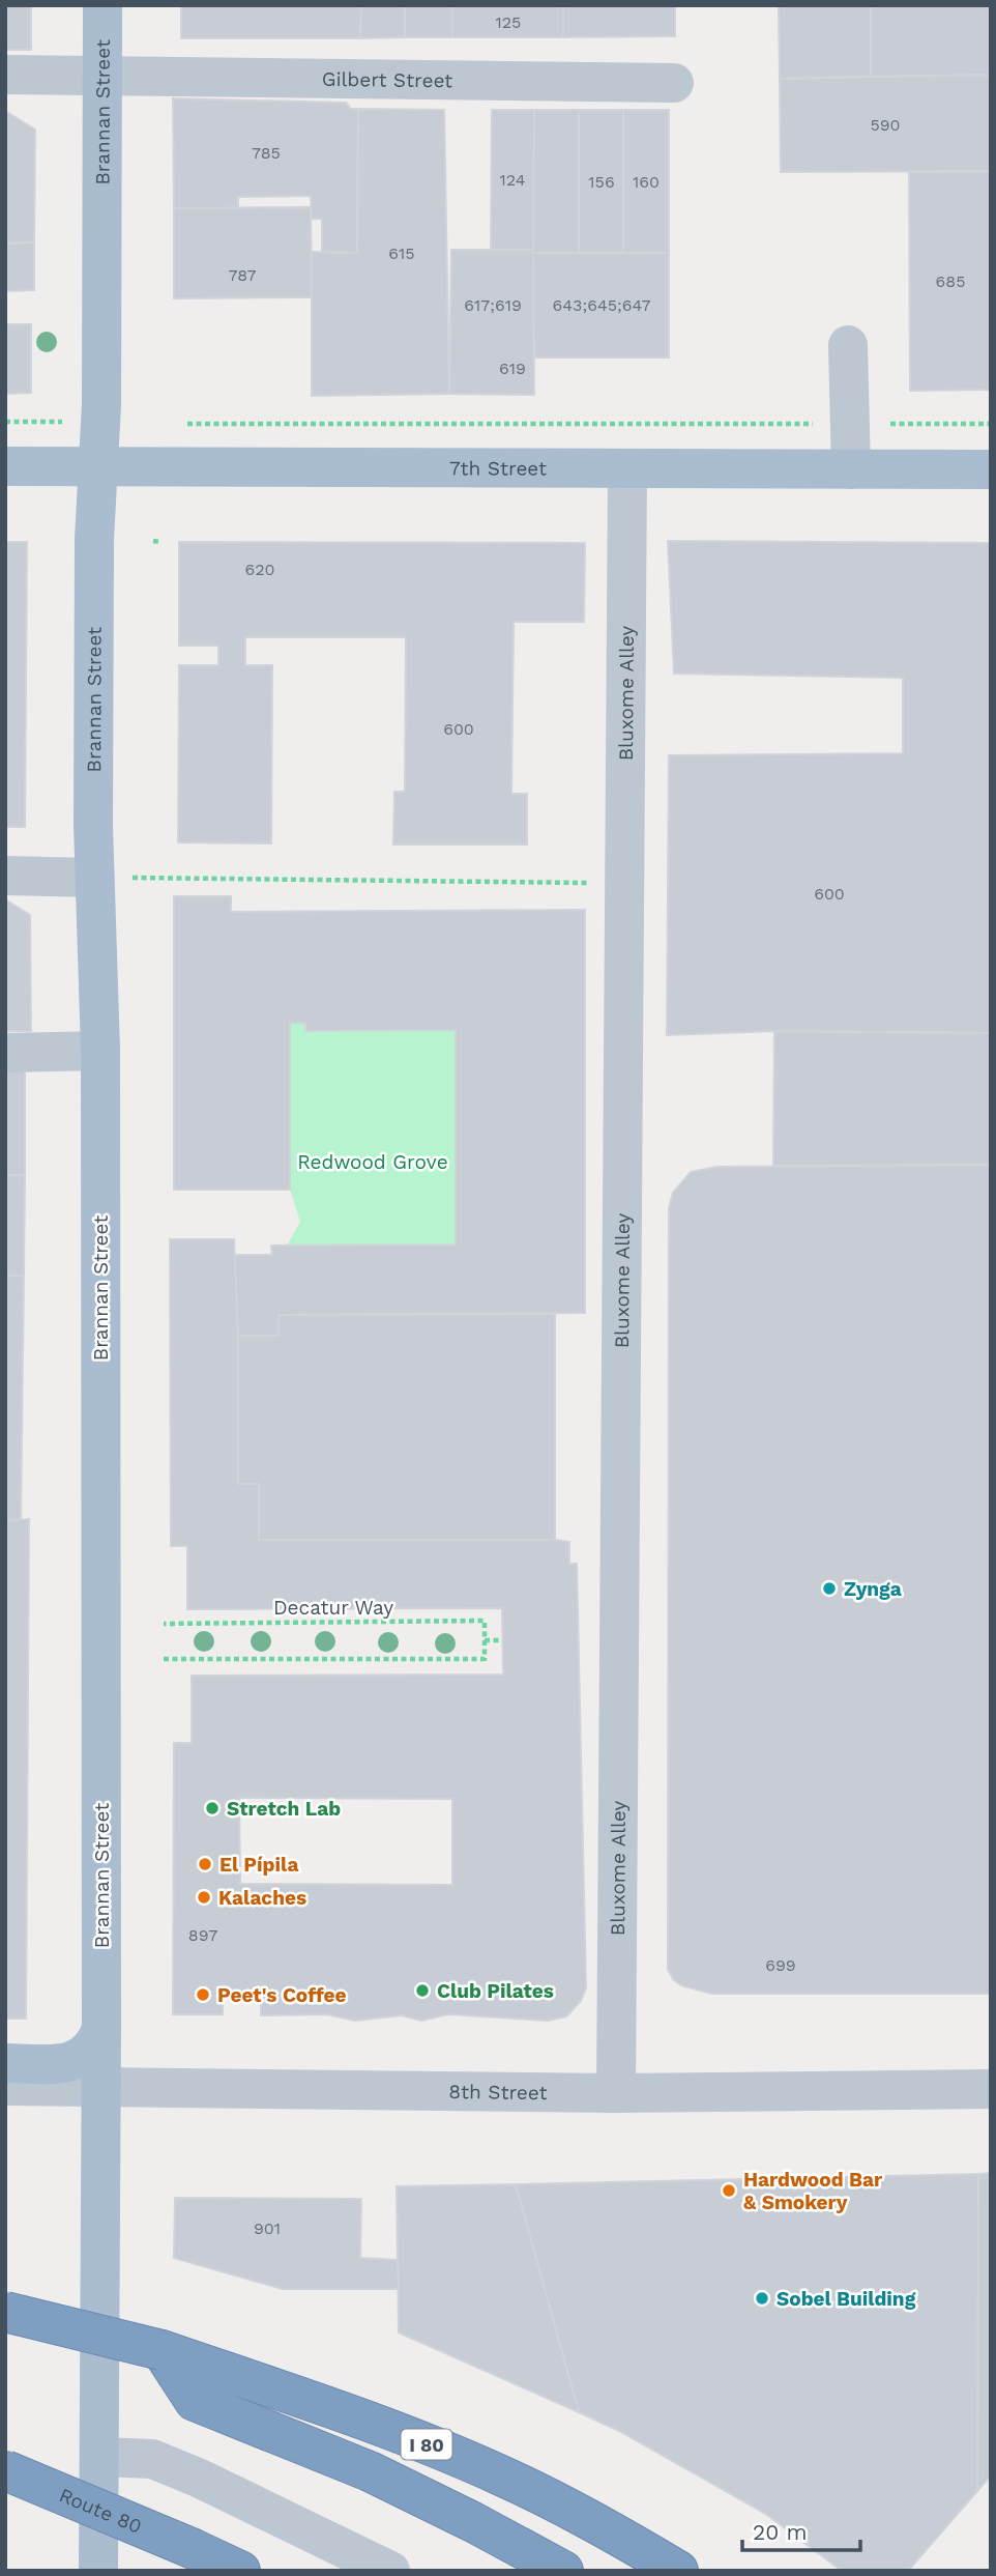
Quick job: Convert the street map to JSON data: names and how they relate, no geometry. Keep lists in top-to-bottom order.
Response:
{
  "streets": {
    "highway": ["I 80", "Route 80"],
    "main road": ["Brannan Street", "7th Street"],
    "street": ["Gilbert Street", "Bluxome Alley", "8th Street"],
    "path": ["Decatur Way"]
  },
  "crossings": [
    ["Gilbert Street", "Brannan Street"],
    ["Brannan Street", "7th Street"],
    ["Brannan Street", "8th Street"],
    ["7th Street", "Bluxome Alley"],
    ["Bluxome Alley", "8th Street"]
  ],
  "parks": ["Redwood Grove"],
  "places": [
    "Zynga",
    "Stretch Lab",
    "El Pípila",
    "Kalaches",
    "Club Pilates",
    "Peet's Coffee",
    "Hardwood Bar & Smokery",
    "Sobel Building"
  ],
  "house_numbers": [
    "125",
    "590",
    "785",
    "124",
    "156",
    "160",
    "615",
    "787",
    "685",
    "617;619",
    "643;645;647",
    "619",
    "620",
    "600",
    "600",
    "897",
    "699",
    "901"
  ],
  "scale_bar": "20 m"
}
